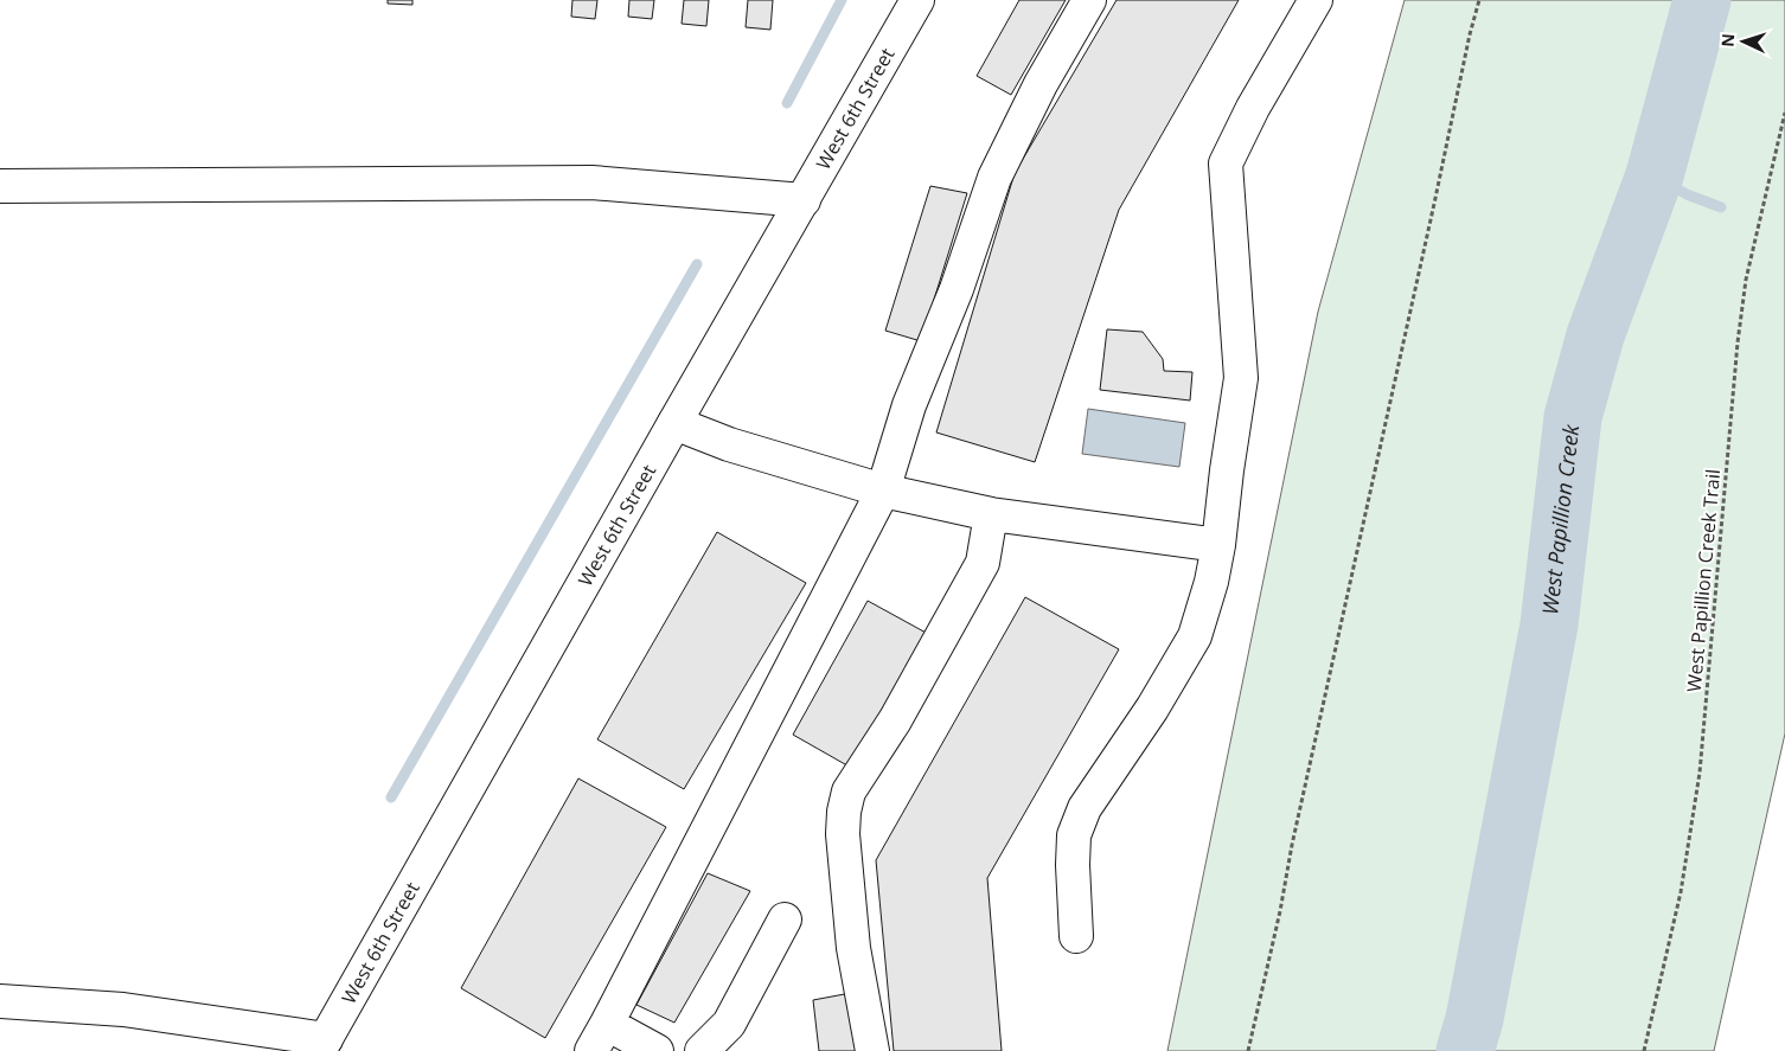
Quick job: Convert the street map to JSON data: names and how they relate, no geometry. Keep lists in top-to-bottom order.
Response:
{
  "streets": {
    "main road": ["West 6th Street"],
    "path": ["West Papillion Creek Trail"]
  },
  "water": ["West Papillion Creek"],
  "north": "left"
}
